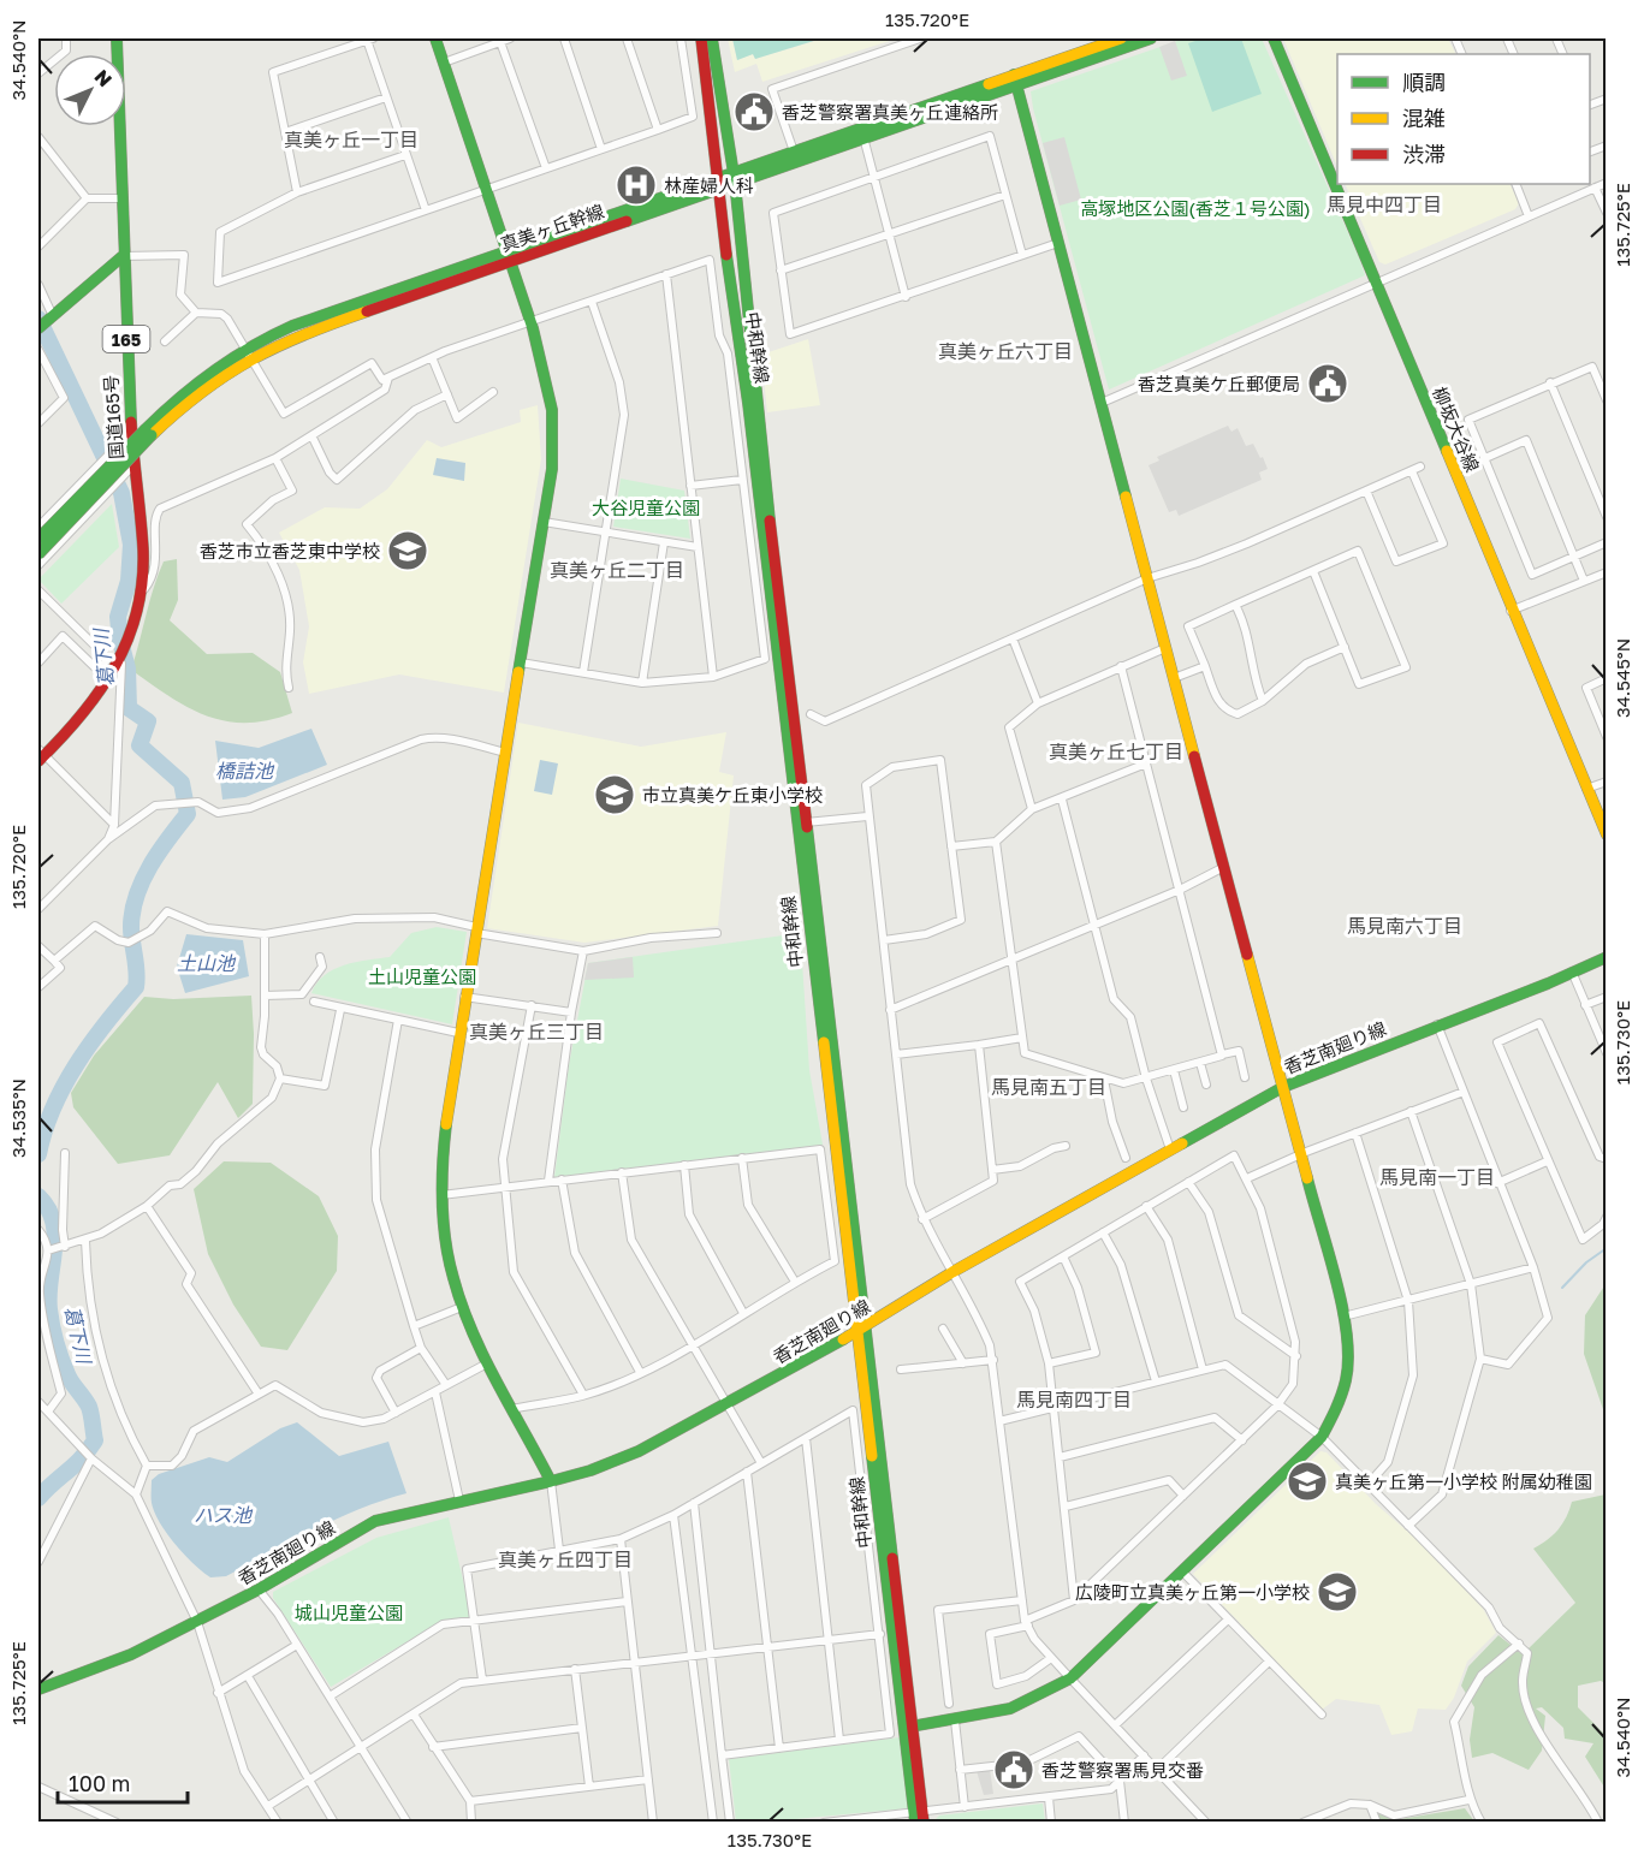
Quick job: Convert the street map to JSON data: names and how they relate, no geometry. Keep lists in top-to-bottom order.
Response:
{
  "streets": {
    "main road": [
      "真美ヶ丘幹線",
      "165",
      "中和幹線",
      "国道165号",
      "柳坂大谷線",
      "香芝南廻り線"
    ]
  },
  "crossings": [
    ["真美ヶ丘幹線", "中和幹線"],
    ["中和幹線", "香芝南廻り線"]
  ],
  "districts": [
    "真美ヶ丘一丁目",
    "馬見中四丁目",
    "真美ヶ丘六丁目",
    "真美ヶ丘二丁目",
    "真美ヶ丘七丁目",
    "馬見南六丁目",
    "真美ヶ丘三丁目",
    "馬見南五丁目",
    "馬見南一丁目",
    "馬見南四丁目",
    "真美ヶ丘四丁目"
  ],
  "water": [
    "葛下川",
    "橋詰池",
    "土山池",
    "ハス池"
  ],
  "parks": [
    "高塚地区公園(香芝１号公園)",
    "大谷児童公園",
    "土山児童公園",
    "城山児童公園"
  ],
  "places": {
    "public building": ["香芝警察署真美ヶ丘連絡所", "香芝真美ケ丘郵便局", "香芝警察署馬見交番"],
    "hospital": ["林産婦人科"],
    "school or university": [
      "香芝市立香芝東中学校",
      "市立真美ケ丘東小学校",
      "真美ヶ丘第一小学校 附属幼稚園",
      "広陵町立真美ヶ丘第一小学校"
    ]
  },
  "legend": ["順調", "混雑", "渋滞"],
  "scale_bar": "100 m",
  "north": "top right",
  "coordinates": [
    "135.720°E",
    "34.540°N",
    "135.725°E",
    "34.545°N",
    "135.730°E",
    "34.535°N"
  ]
}
